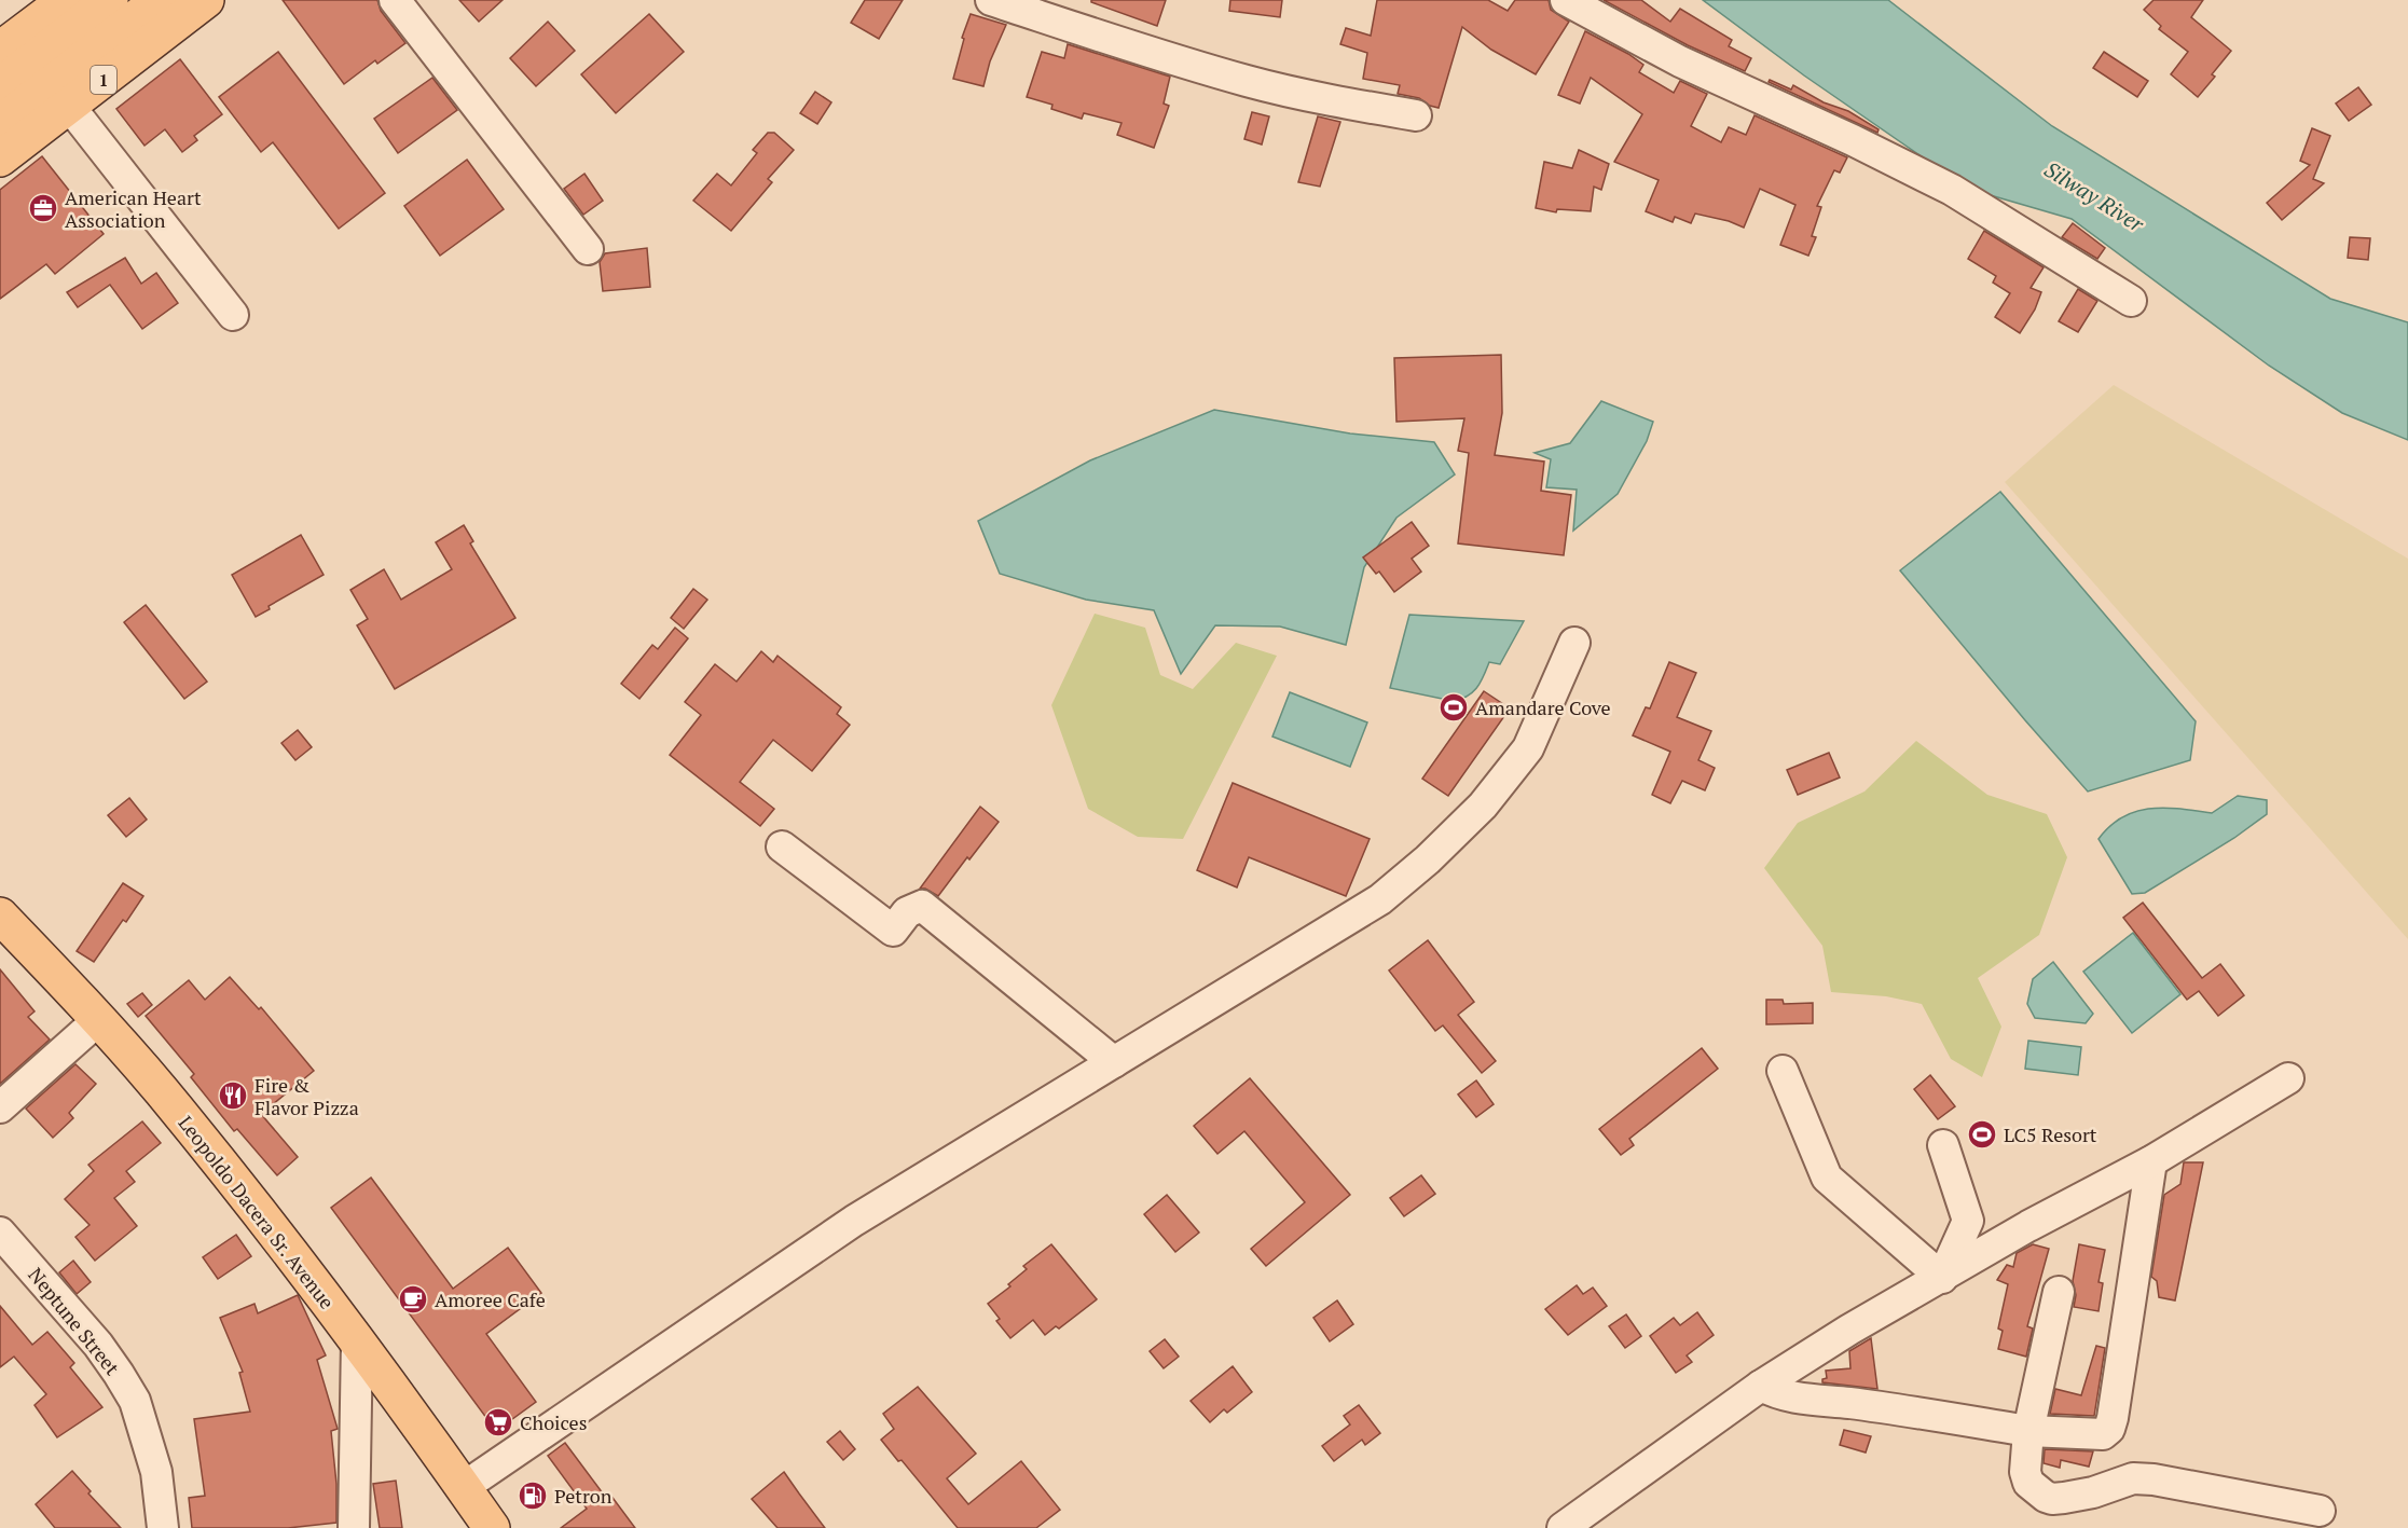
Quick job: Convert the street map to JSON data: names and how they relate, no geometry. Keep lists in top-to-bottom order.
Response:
{
  "streets": {
    "main road": ["1", "Leopoldo Dacera Sr. Avenue"],
    "street": ["Neptune Street"]
  },
  "water": ["Silway River"],
  "places": {
    "office": ["American Heart Association"],
    "sports": ["Amandare Cove", "LC5 Resort"],
    "restaurant": ["Fire & Flavor Pizza"],
    "cafe": ["Amoree Cafe"],
    "supermarket": ["Choices"],
    "fuel station": ["Petron"]
  }
}
